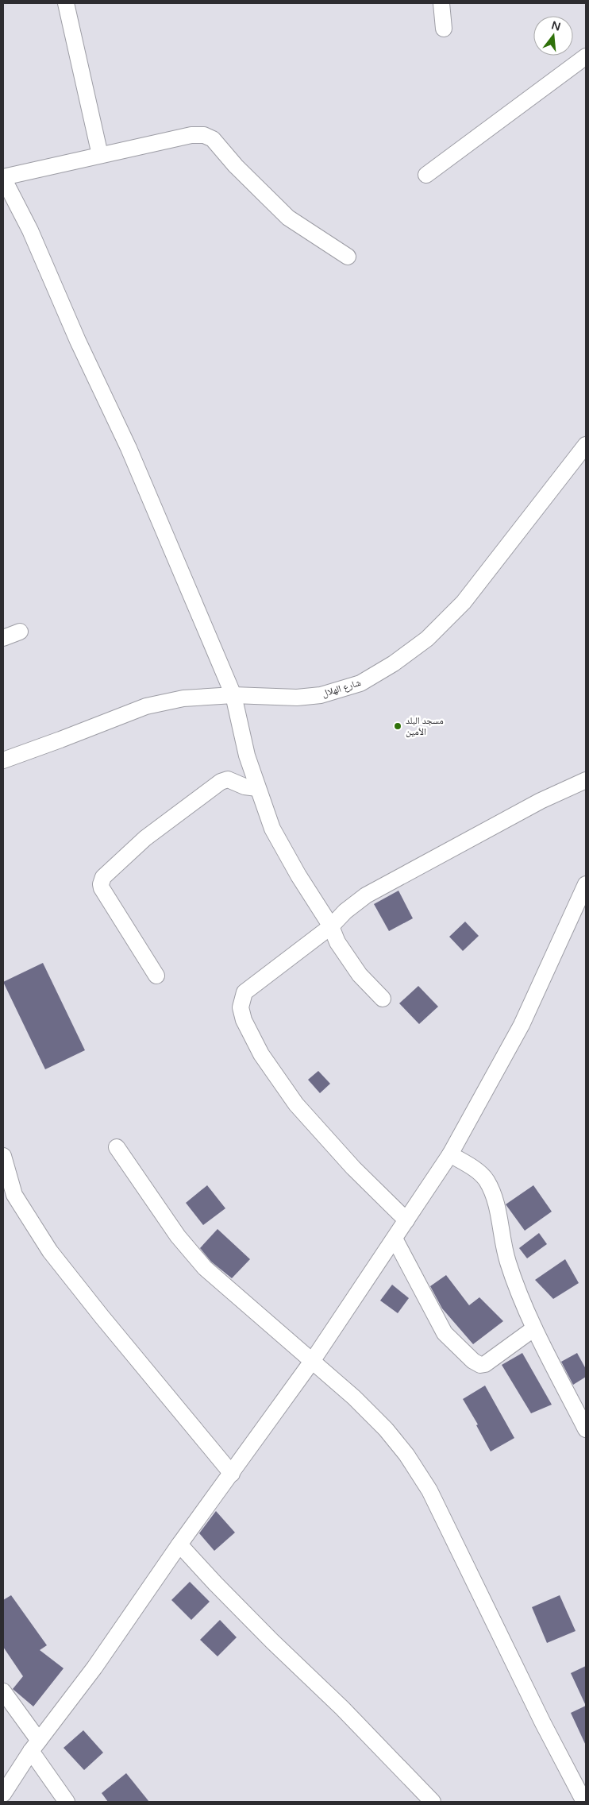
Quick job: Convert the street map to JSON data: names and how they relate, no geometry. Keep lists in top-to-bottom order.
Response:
{
  "streets": {
    "street": ["شارع الهلال"]
  },
  "places": ["مسجد البلد الأمين"],
  "north": "top"
}
